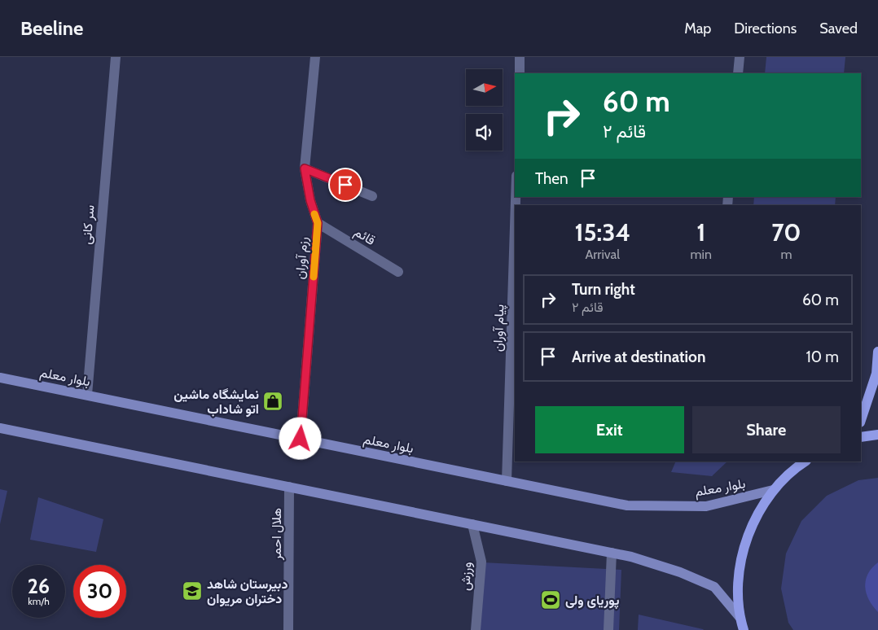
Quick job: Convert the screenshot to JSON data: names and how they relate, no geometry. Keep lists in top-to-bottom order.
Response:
{
  "streets": {
    "main road": ["بلوار معلم"],
    "street": [
      "سر کانی",
      "قائم",
      "رزم آوران",
      "پیام آوران",
      "هلال احمر",
      "ورزش"
    ]
  },
  "crossings": [
    ["سر کانی", "بلوار معلم"],
    ["قائم", "رزم آوران"],
    ["رزم آوران", "بلوار معلم"],
    ["پیام آوران", "بلوار معلم"]
  ],
  "places": {
    "shop": ["نمایشگاه ماشین اتو شاداب"],
    "school or university": ["دبیرستان شاهد دختران مریوان"],
    "sports": ["پوریای ولی"]
  },
  "north": "right",
  "page": {
    "header": "Beeline",
    "nav": ["Map", "Directions", "Saved"],
    "turn": ["60 m", "قائم ۲"],
    "then": "Then",
    "eta": [
      "15:34",
      "Arrival",
      "1",
      "min",
      "70",
      "m"
    ],
    "list": [
      {
        "name": "Turn right",
        "note": "قائم ۲",
        "value": "60 m"
      },
      {
        "name": "Arrive at destination",
        "value": "10 m"
      }
    ],
    "buttons": ["Exit", "Share"],
    "speed": "26 km/h",
    "limit": "30"
  }
}
